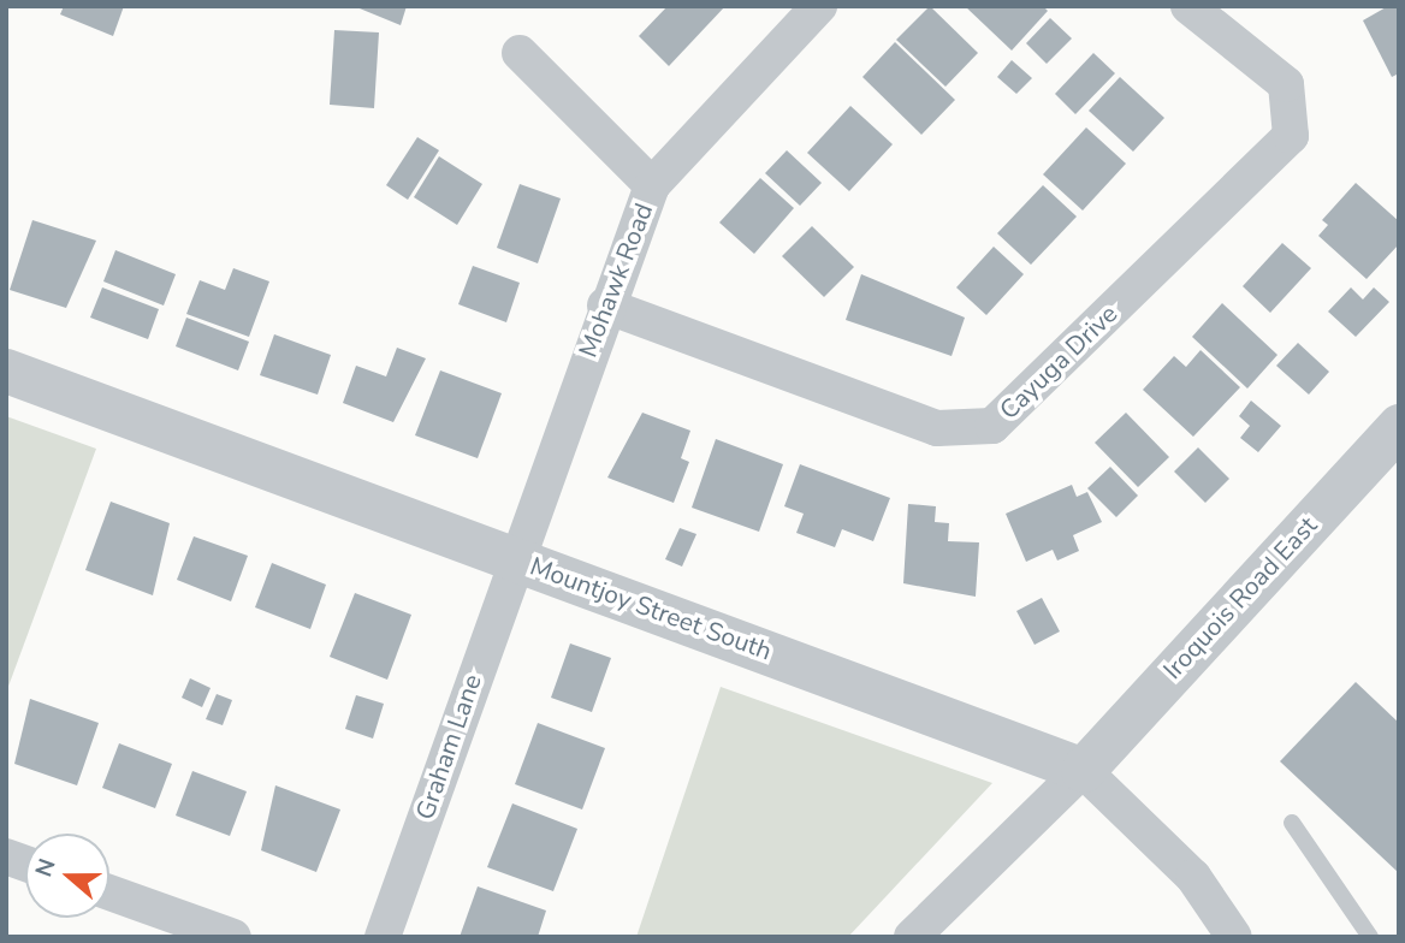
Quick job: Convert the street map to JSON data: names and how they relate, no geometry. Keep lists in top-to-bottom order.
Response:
{
  "streets": {
    "street": [
      "Mohawk Road",
      "Cayuga Drive",
      "Iroquois Road East",
      "Mountjoy Street South",
      "Graham Lane"
    ]
  },
  "crossings": [
    ["Mohawk Road", "Cayuga Drive"],
    ["Mohawk Road", "Mountjoy Street South"],
    ["Mohawk Road", "Graham Lane"],
    ["Iroquois Road East", "Mountjoy Street South"],
    ["Mountjoy Street South", "Graham Lane"]
  ],
  "north": "left"
}
